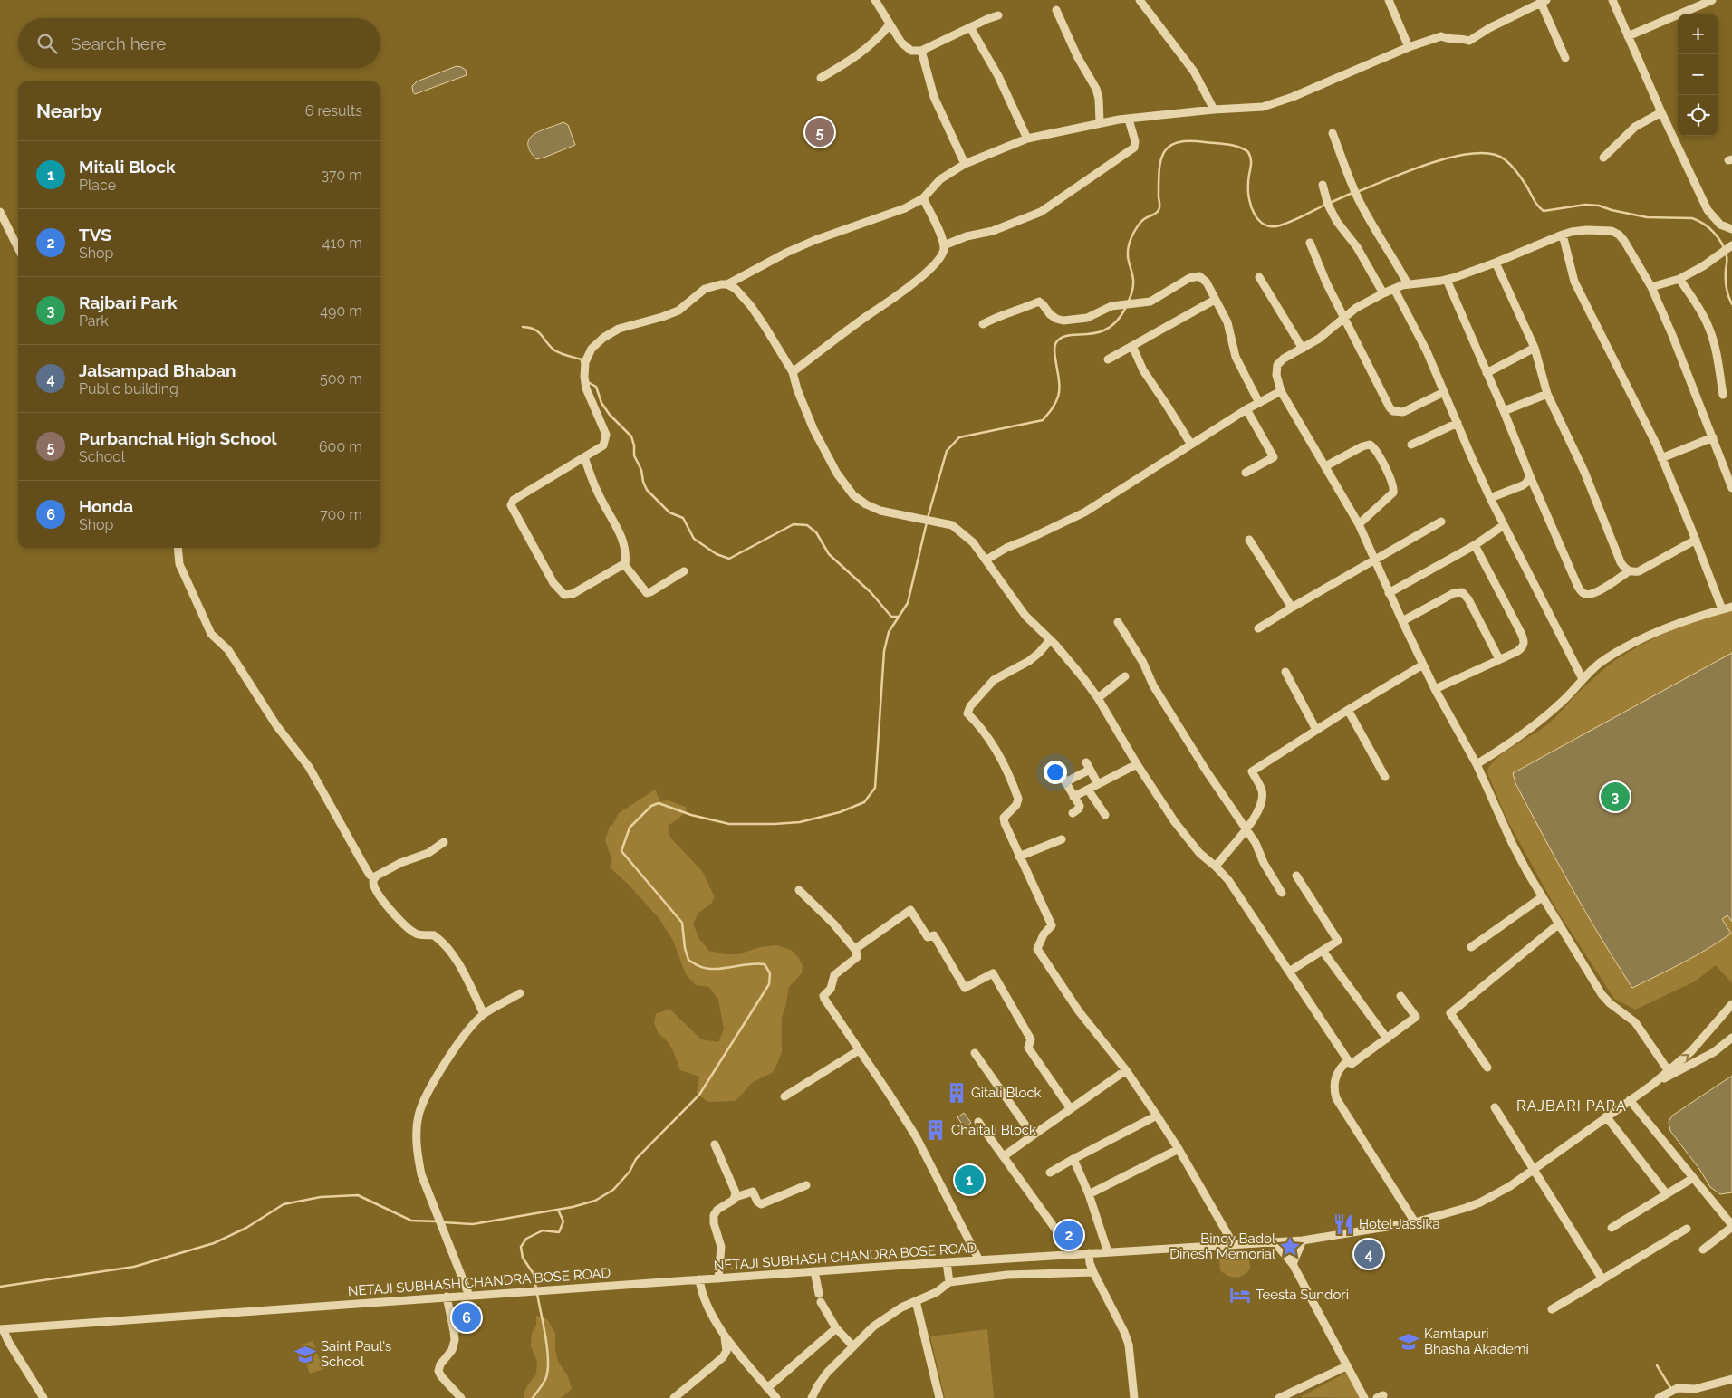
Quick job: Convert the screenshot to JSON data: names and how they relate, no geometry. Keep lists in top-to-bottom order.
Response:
{
  "streets": {
    "street": ["NETAJI SUBHASH CHANDRA BOSE ROAD"]
  },
  "districts": ["RAJBARI PARA"],
  "places": {
    "building": ["Gitali Block", "Chaitali Block"],
    "restaurant": ["Hotel Jassika"],
    "place": ["Binoy Badol Dinesh Memorial"],
    "hotel": ["Teesta Sundori"],
    "school or university": ["Kamtapuri Bhasha Akademi", "Saint Paul's School"]
  },
  "page": {
    "map_buttons": ["+", "−"],
    "search": "Search here",
    "heading": ["Nearby", "6 results"],
    "pins": [
      "5",
      "3",
      "1",
      "2",
      "4",
      "6"
    ],
    "list": [
      {
        "mark": "1",
        "name": "Mitali Block",
        "note": "Place",
        "value": "370 m"
      },
      {
        "mark": "2",
        "name": "TVS",
        "note": "Shop",
        "value": "410 m"
      },
      {
        "mark": "3",
        "name": "Rajbari Park",
        "note": "Park",
        "value": "490 m"
      },
      {
        "mark": "4",
        "name": "Jalsampad Bhaban",
        "note": "Public building",
        "value": "500 m"
      },
      {
        "mark": "5",
        "name": "Purbanchal High School",
        "note": "School",
        "value": "600 m"
      },
      {
        "mark": "6",
        "name": "Honda",
        "note": "Shop",
        "value": "700 m"
      }
    ]
  }
}
